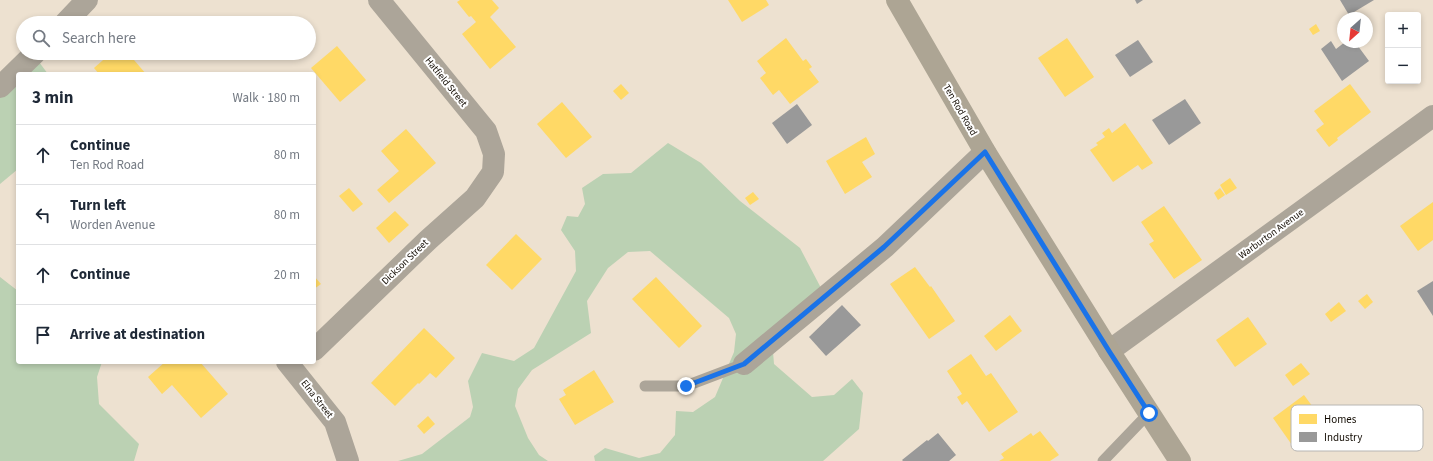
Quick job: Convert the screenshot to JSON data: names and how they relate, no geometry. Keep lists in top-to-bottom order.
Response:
{
  "streets": {
    "main road": ["Ten Rod Road"],
    "street": [
      "Hatfield Street",
      "Warburton Avenue",
      "Dickson Street",
      "Elna Street"
    ]
  },
  "crossings": [
    ["Hatfield Street", "Dickson Street"],
    ["Ten Rod Road", "Warburton Avenue"]
  ],
  "legend": ["Homes", "Industry"],
  "north": "bottom left",
  "page": {
    "map_buttons": ["+", "−"],
    "search": "Search here",
    "heading": ["3 min", "Walk · 180 m"],
    "list": [
      ["Continue", "Ten Rod Road", "80 m"],
      ["Turn left", "Worden Avenue", "80 m"],
      ["Continue", "20 m"],
      "Arrive at destination"
    ]
  }
}
